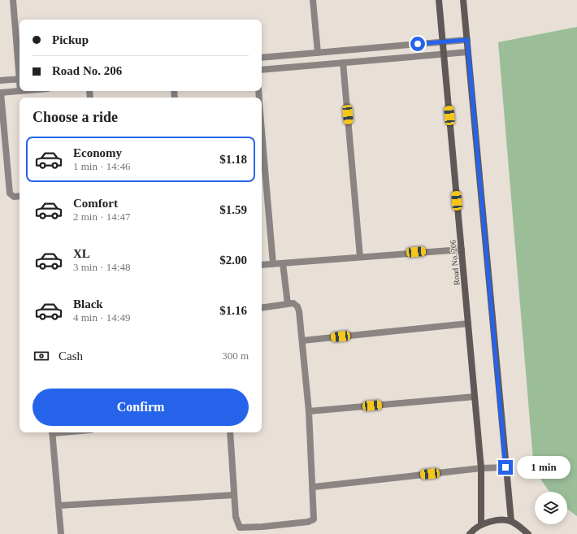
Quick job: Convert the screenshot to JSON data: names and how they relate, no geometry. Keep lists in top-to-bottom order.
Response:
{
  "streets": {
    "street": ["Road No. 206"]
  },
  "page": {
    "banner": ["Pickup", "Road No. 206"],
    "heading": "Choose a ride",
    "list": [
      {
        "name": "Economy",
        "note": "1 min · 14:46",
        "value": "$1.18"
      },
      {
        "name": "Comfort",
        "note": "2 min · 14:47",
        "value": "$1.59"
      },
      {
        "name": "XL",
        "note": "3 min · 14:48",
        "value": "$2.00"
      },
      {
        "name": "Black",
        "note": "4 min · 14:49",
        "value": "$1.16"
      }
    ],
    "pay": ["Cash", "300 m"],
    "buttons": "Confirm",
    "bubble": "1 min"
  }
}
